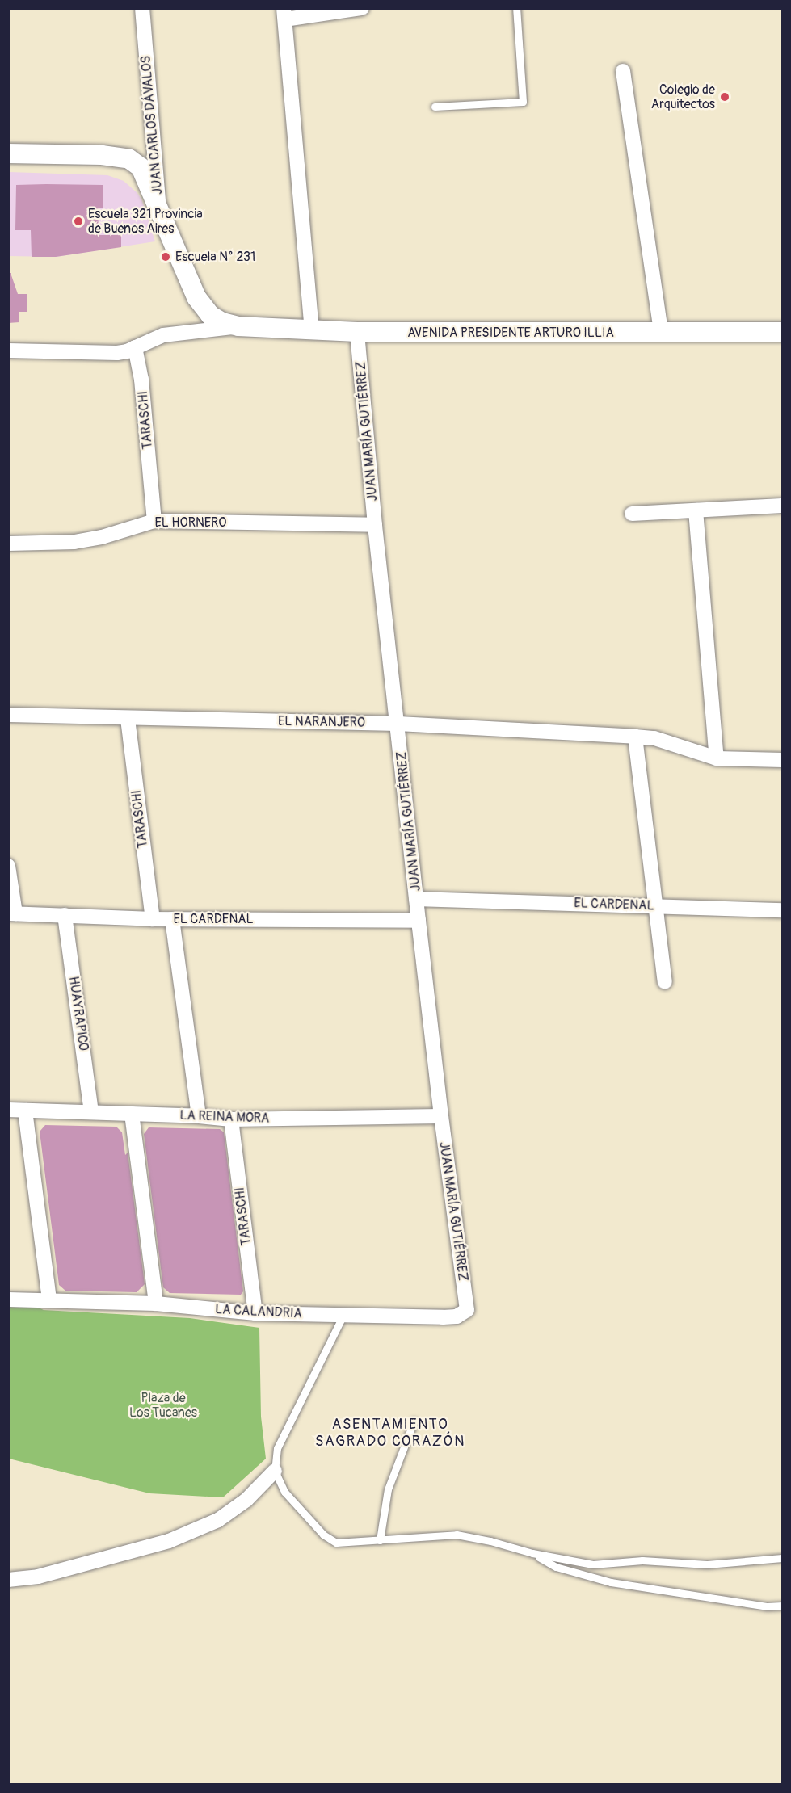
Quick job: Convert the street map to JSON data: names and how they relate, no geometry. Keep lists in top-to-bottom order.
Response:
{
  "streets": {
    "street": [
      "JUAN CARLOS DÁVALOS",
      "AVENIDA PRESIDENTE ARTURO ILLIA",
      "TARASCHI",
      "JUAN MARÍA GUTIÉRREZ",
      "EL HORNERO",
      "EL NARANJERO",
      "EL CARDENAL",
      "HUAYRAPICO",
      "LA REINA MORA",
      "LA CALANDRIA"
    ]
  },
  "crossings": [
    ["JUAN CARLOS DÁVALOS", "AVENIDA PRESIDENTE ARTURO ILLIA"],
    ["AVENIDA PRESIDENTE ARTURO ILLIA", "JUAN MARÍA GUTIÉRREZ"],
    ["TARASCHI", "EL HORNERO"],
    ["TARASCHI", "EL NARANJERO"],
    ["TARASCHI", "EL CARDENAL"],
    ["TARASCHI", "LA REINA MORA"],
    ["TARASCHI", "LA CALANDRIA"],
    ["JUAN MARÍA GUTIÉRREZ", "EL HORNERO"],
    ["JUAN MARÍA GUTIÉRREZ", "EL NARANJERO"],
    ["JUAN MARÍA GUTIÉRREZ", "EL CARDENAL"],
    ["JUAN MARÍA GUTIÉRREZ", "LA REINA MORA"],
    ["JUAN MARÍA GUTIÉRREZ", "LA CALANDRIA"],
    ["EL CARDENAL", "HUAYRAPICO"],
    ["HUAYRAPICO", "LA REINA MORA"]
  ],
  "districts": ["ASENTAMIENTO SAGRADO CORAZÓN"],
  "parks": ["Plaza de Los Tucanes"],
  "places": ["Colegio de Arquitectos", "Escuela 321 Provincia de Buenos Aires", "Escuela N° 231"]
}
